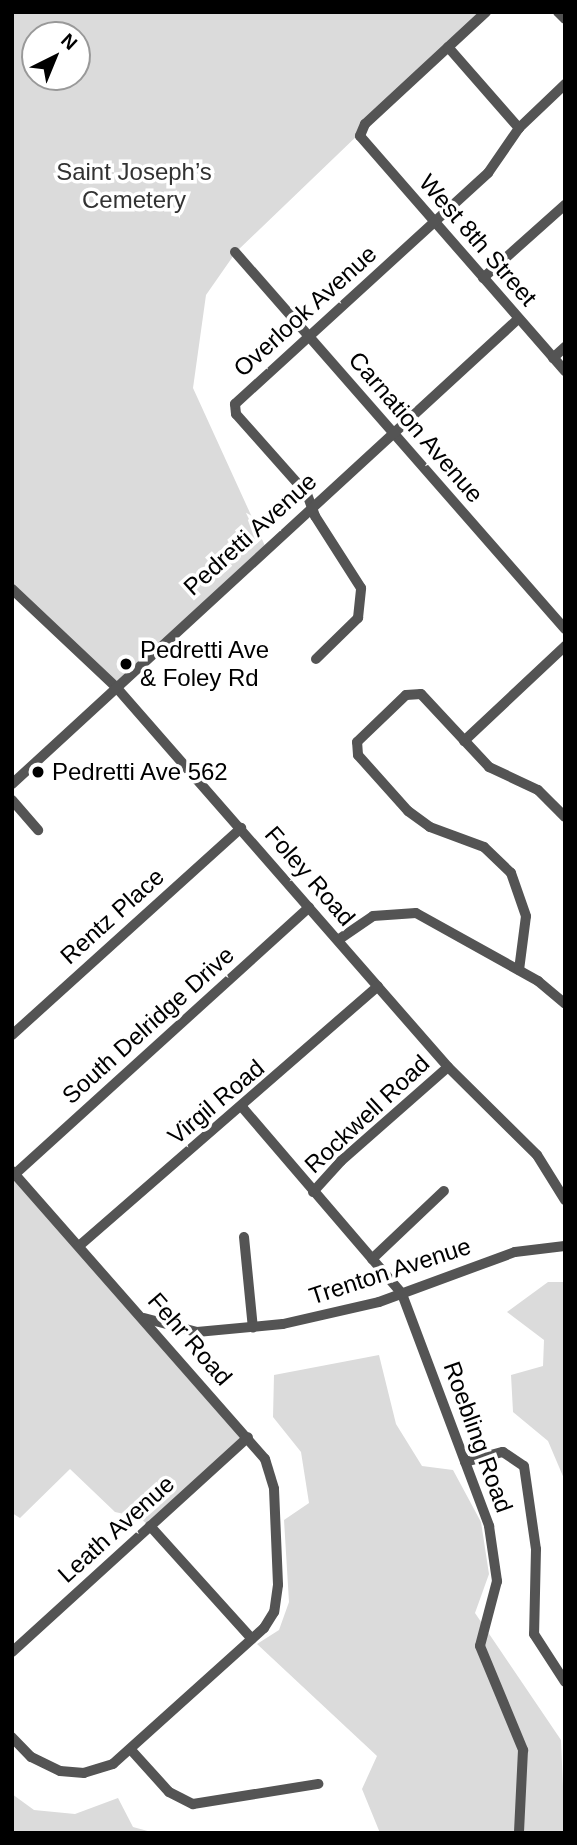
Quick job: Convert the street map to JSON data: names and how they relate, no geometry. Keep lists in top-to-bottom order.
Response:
{
  "streets": {
    "street": [
      "West 8th Street",
      "Overlook Avenue",
      "Carnation Avenue",
      "Pedretti Avenue",
      "Foley Road",
      "Rentz Place",
      "South Delridge Drive",
      "Virgil Road",
      "Rockwell Road",
      "Trenton Avenue",
      "Fehr Road",
      "Roebling Road",
      "Leath Avenue"
    ]
  },
  "crossings": [
    ["West 8th Street", "Overlook Avenue"],
    ["West 8th Street", "Pedretti Avenue"],
    ["Overlook Avenue", "Carnation Avenue"],
    ["Overlook Avenue", "Pedretti Avenue"],
    ["Carnation Avenue", "Pedretti Avenue"],
    ["Pedretti Avenue", "Foley Road"],
    ["Foley Road", "Rentz Place"],
    ["Foley Road", "South Delridge Drive"],
    ["Foley Road", "Virgil Road"],
    ["Foley Road", "Rockwell Road"],
    ["South Delridge Drive", "Fehr Road"],
    ["Virgil Road", "Fehr Road"],
    ["Virgil Road", "Roebling Road"],
    ["Rockwell Road", "Roebling Road"],
    ["Trenton Avenue", "Fehr Road"],
    ["Trenton Avenue", "Roebling Road"],
    ["Fehr Road", "Leath Avenue"]
  ],
  "parks": ["Saint Joseph’s Cemetery"],
  "places": ["Pedretti Ave & Foley Rd", "Pedretti Ave 562"],
  "north": "top right"
}
